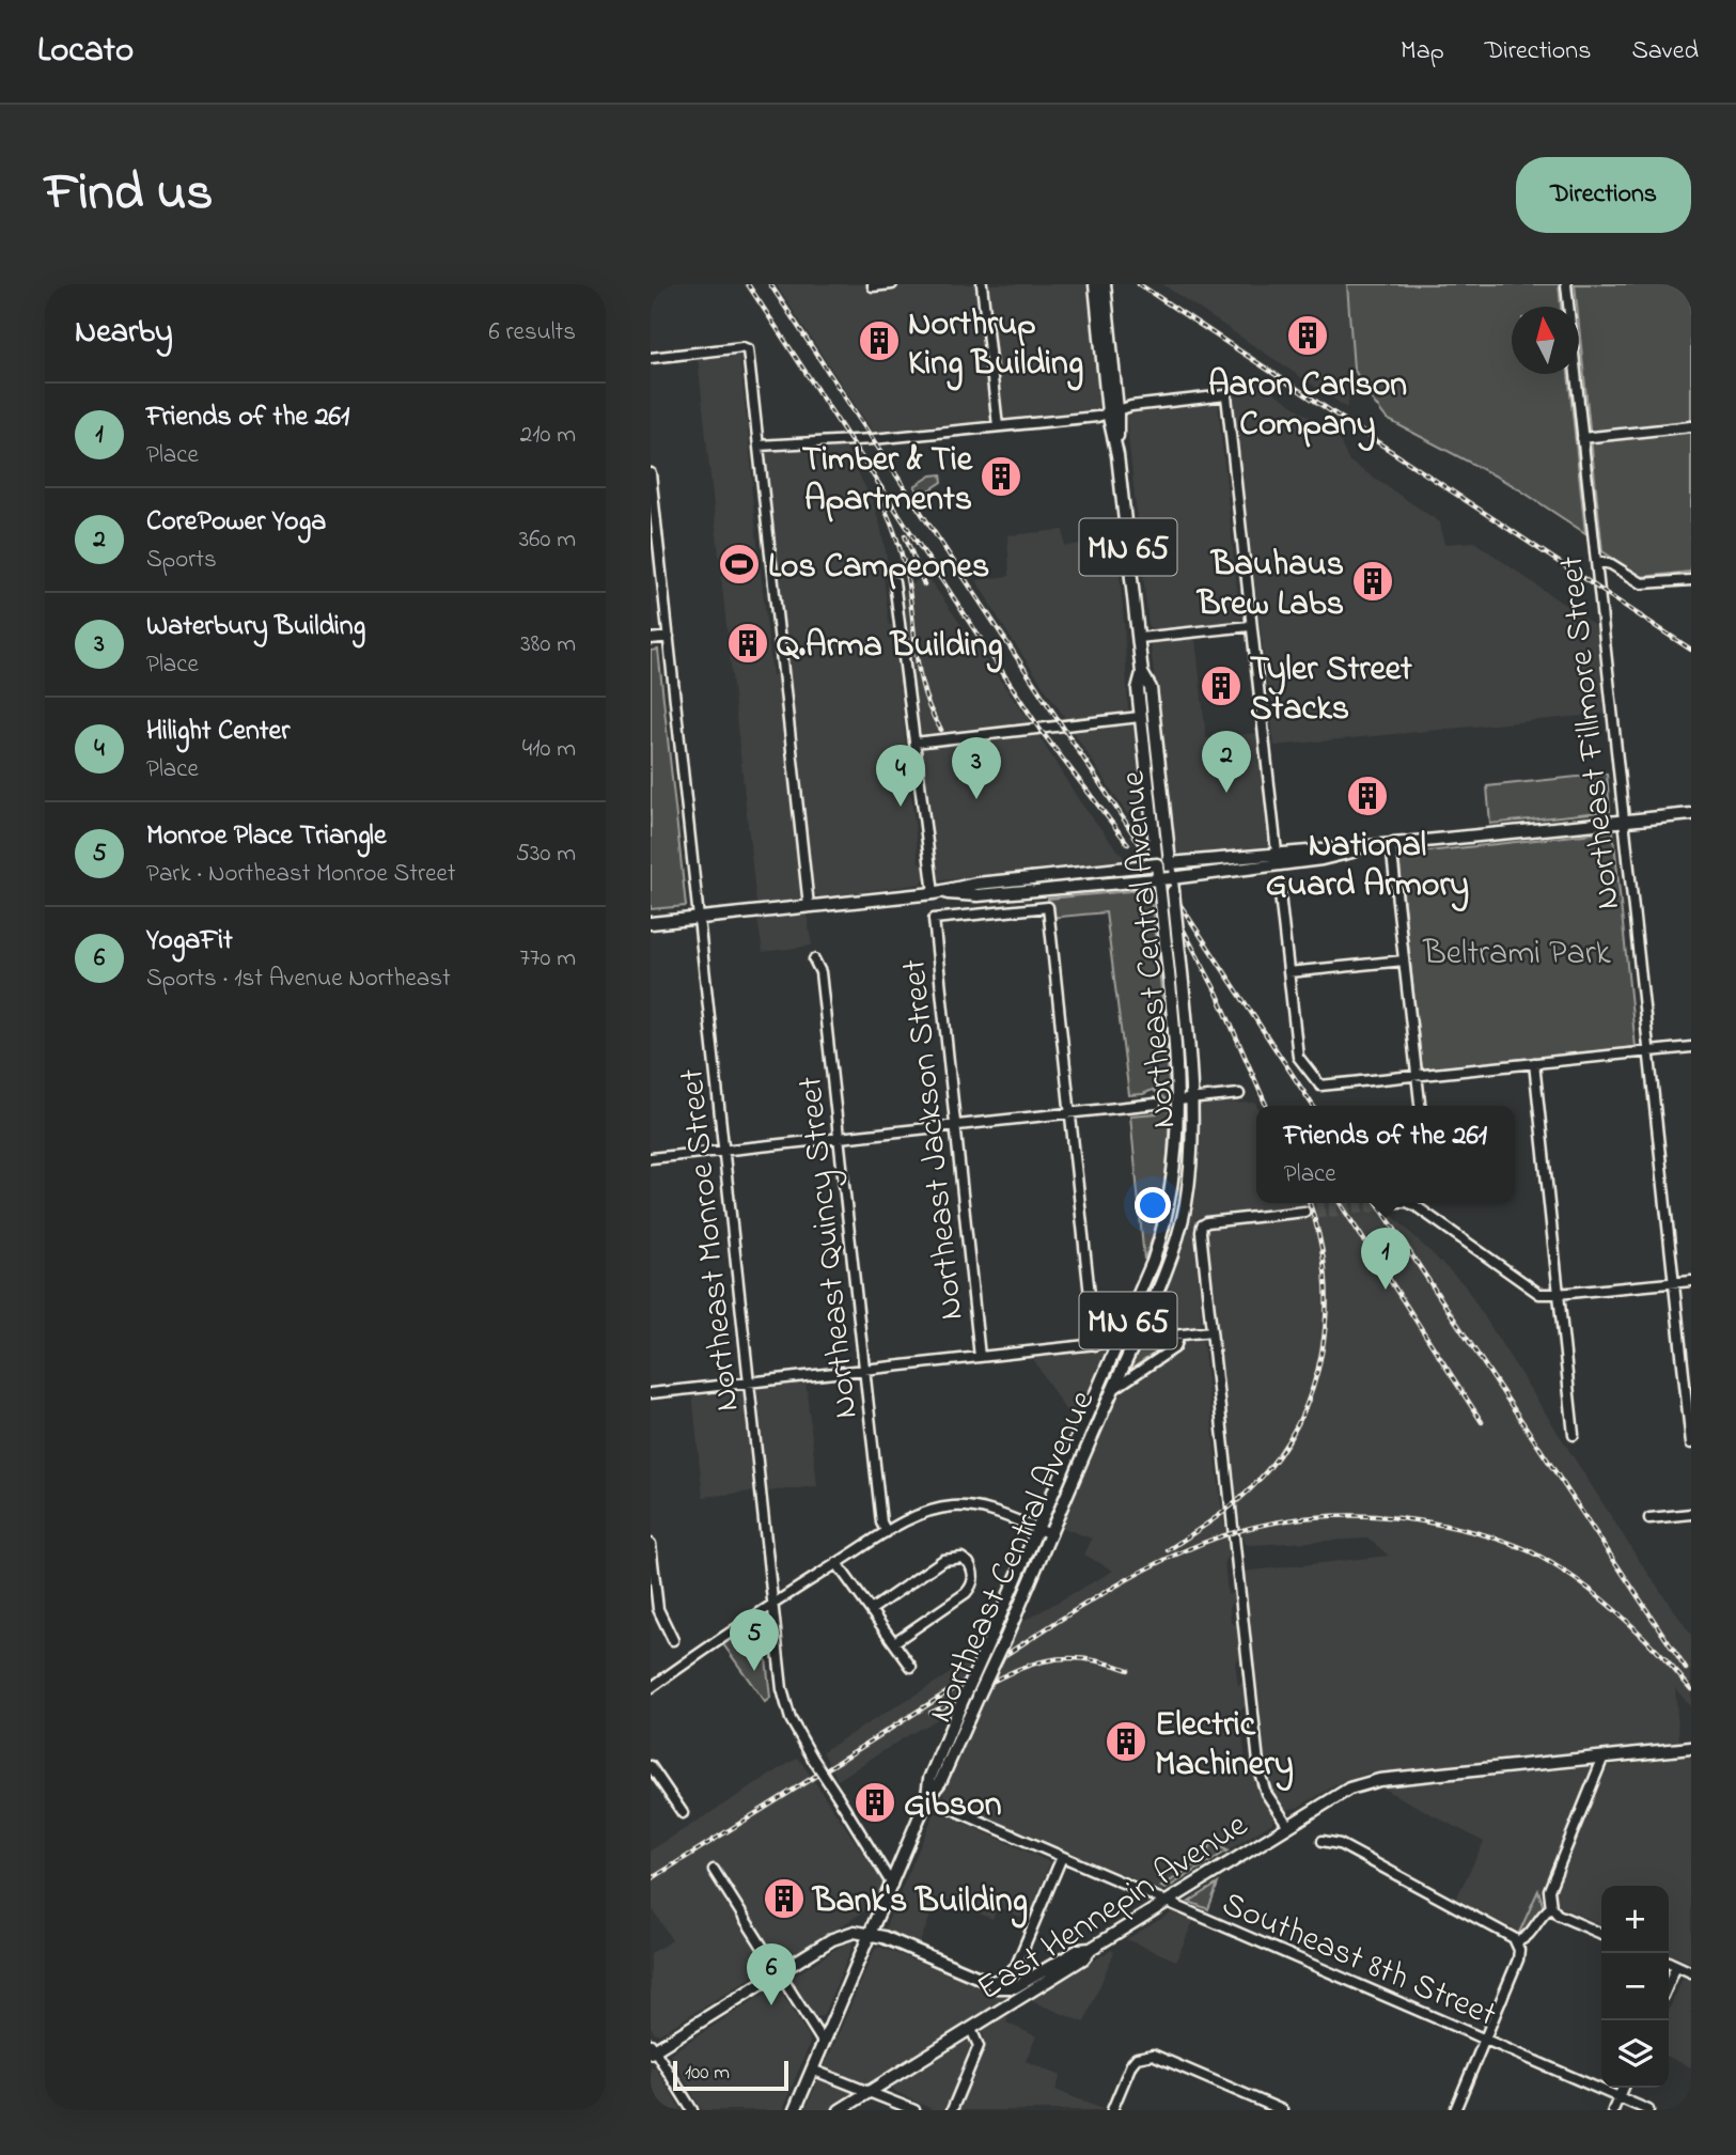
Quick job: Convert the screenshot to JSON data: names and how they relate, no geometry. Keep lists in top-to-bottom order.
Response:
{
  "streets": {
    "main road": ["MN 65", "Northeast Central Avenue", "East Hennepin Avenue"],
    "street": [
      "Northeast Fillmore Street",
      "Northeast Jackson Street",
      "Northeast Monroe Street",
      "Northeast Quincy Street",
      "Southeast 8th Street"
    ]
  },
  "crossings": [
    ["Northeast Central Avenue", "Northeast Monroe Street"],
    ["Northeast Central Avenue", "Southeast 8th Street"],
    ["East Hennepin Avenue", "Southeast 8th Street"]
  ],
  "parks": ["Beltrami Park"],
  "places": {
    "building": [
      "Aaron Carlson Company",
      "Northrup King Building",
      "Timber & Tie Apartments",
      "Bauhaus Brew Labs",
      "Q.Arma Building",
      "Tyler Street Stacks",
      "National Guard Armory",
      "Electric Machinery",
      "Gibson",
      "Bank's Building"
    ],
    "sports": ["Los Campeones"]
  },
  "scale_bar": "100 m",
  "north": "top",
  "page": {
    "header": "Locato",
    "nav": ["Map", "Directions", "Saved"],
    "title": "Find us",
    "buttons": "Directions",
    "heading": ["Nearby", "6 results"],
    "list": [
      {
        "mark": "1",
        "name": "Friends of the 261",
        "note": "Place",
        "value": "210 m"
      },
      {
        "mark": "2",
        "name": "CorePower Yoga",
        "note": "Sports",
        "value": "360 m"
      },
      {
        "mark": "3",
        "name": "Waterbury Building",
        "note": "Place",
        "value": "380 m"
      },
      {
        "mark": "4",
        "name": "Hilight Center",
        "note": "Place",
        "value": "410 m"
      },
      {
        "mark": "5",
        "name": "Monroe Place Triangle",
        "note": "Park · Northeast Monroe Street",
        "value": "530 m"
      },
      {
        "mark": "6",
        "name": "YogaFit",
        "note": "Sports · 1st Avenue Northeast",
        "value": "770 m"
      }
    ],
    "pins": [
      "2",
      "3",
      "4",
      "1",
      "5",
      "6"
    ],
    "popup": ["Friends of the 261", "Place"],
    "map_buttons": ["+", "−"],
    "scale": "100 m"
  }
}
